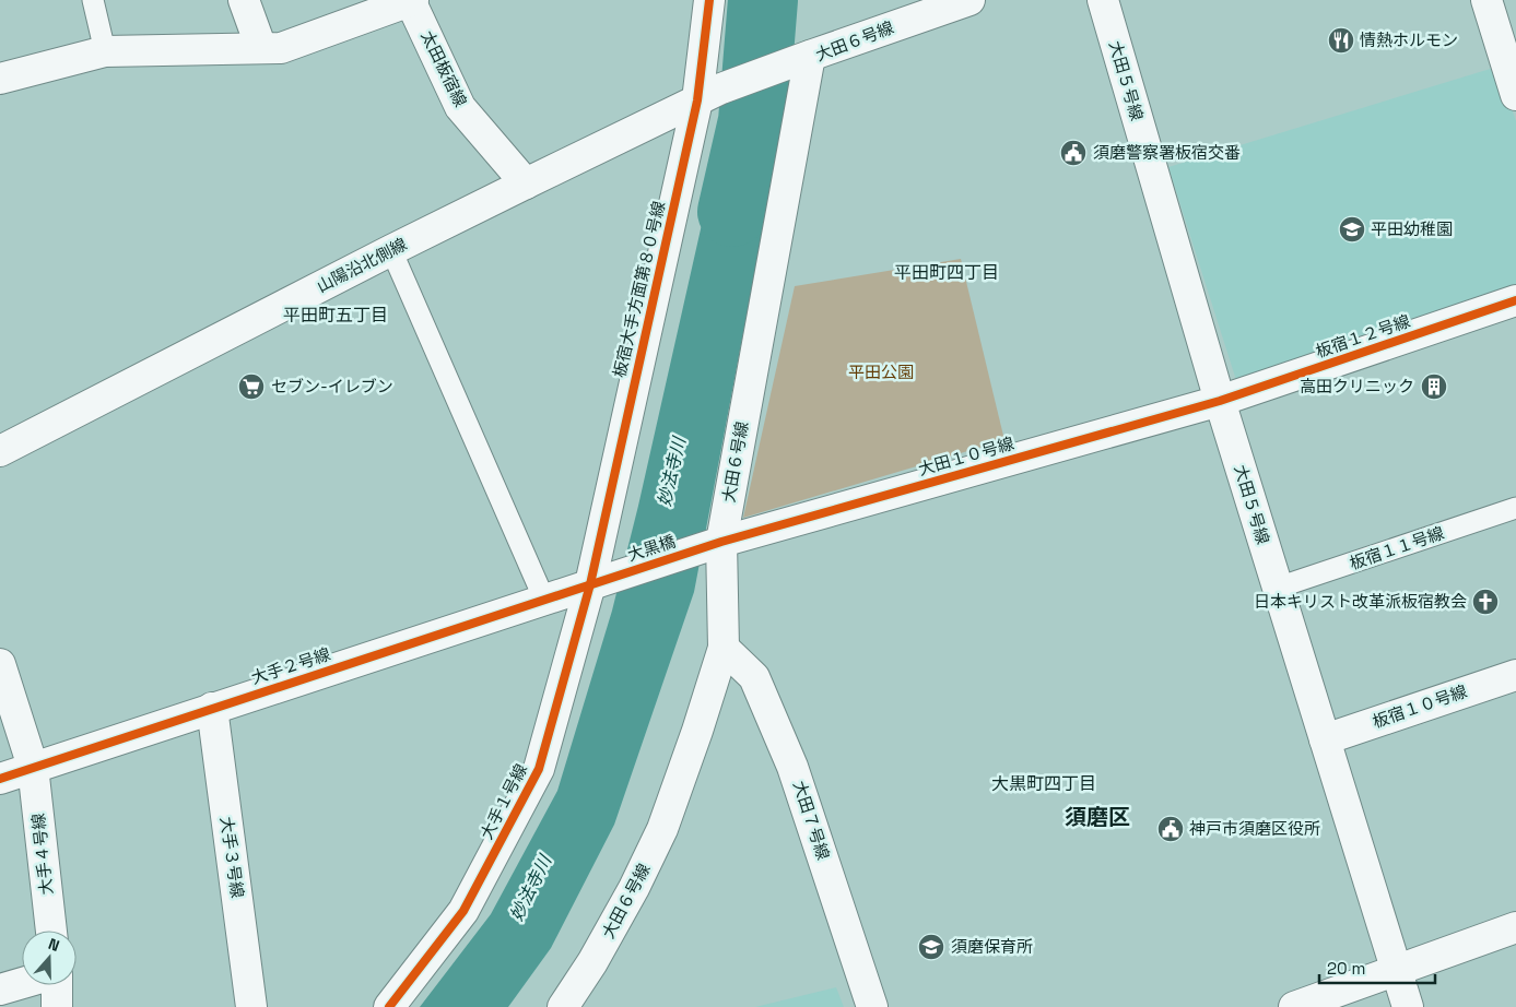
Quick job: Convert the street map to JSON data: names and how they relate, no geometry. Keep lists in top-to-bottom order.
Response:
{
  "streets": {
    "street": [
      "大田６号線",
      "太田板宿線",
      "大田５号線",
      "山陽沿北側線",
      "板宿大手方面第８０号線",
      "板宿１２号線",
      "大田１０号線",
      "大黒橋",
      "大手２号線",
      "板宿１０号線",
      "大手１号線",
      "大田７号線",
      "大手４号線",
      "大手３号線"
    ],
    "lane": ["板宿１１号線"]
  },
  "crossings": [
    ["大田６号線", "山陽沿北側線"],
    ["大田６号線", "大田１０号線"],
    ["大田６号線", "大黒橋"],
    ["大田６号線", "大田７号線"],
    ["太田板宿線", "山陽沿北側線"],
    ["大田５号線", "板宿１２号線"],
    ["大田５号線", "大田１０号線"],
    ["大田５号線", "板宿１１号線"],
    ["大田５号線", "板宿１０号線"],
    ["山陽沿北側線", "板宿大手方面第８０号線"],
    ["板宿大手方面第８０号線", "大黒橋"],
    ["板宿大手方面第８０号線", "大手２号線"],
    ["板宿大手方面第８０号線", "大手１号線"],
    ["板宿１２号線", "大田１０号線"],
    ["大田１０号線", "大黒橋"],
    ["大黒橋", "大手２号線"],
    ["大黒橋", "大手１号線"],
    ["大手２号線", "大手１号線"],
    ["大手２号線", "大手４号線"],
    ["大手２号線", "大手３号線"]
  ],
  "districts": [
    "平田町四丁目",
    "平田町五丁目",
    "大黒町四丁目",
    "須磨区"
  ],
  "water": ["妙法寺川"],
  "parks": ["平田公園"],
  "places": {
    "restaurant": ["情熱ホルモン"],
    "public building": ["須磨警察署板宿交番", "神戸市須磨区役所"],
    "school or university": ["平田幼稚園", "須磨保育所"],
    "supermarket": ["セブン-イレブン"],
    "building": ["高田クリニック"],
    "church": ["日本キリスト改革派板宿教会"]
  },
  "scale_bar": "20 m",
  "north": "top"
}
